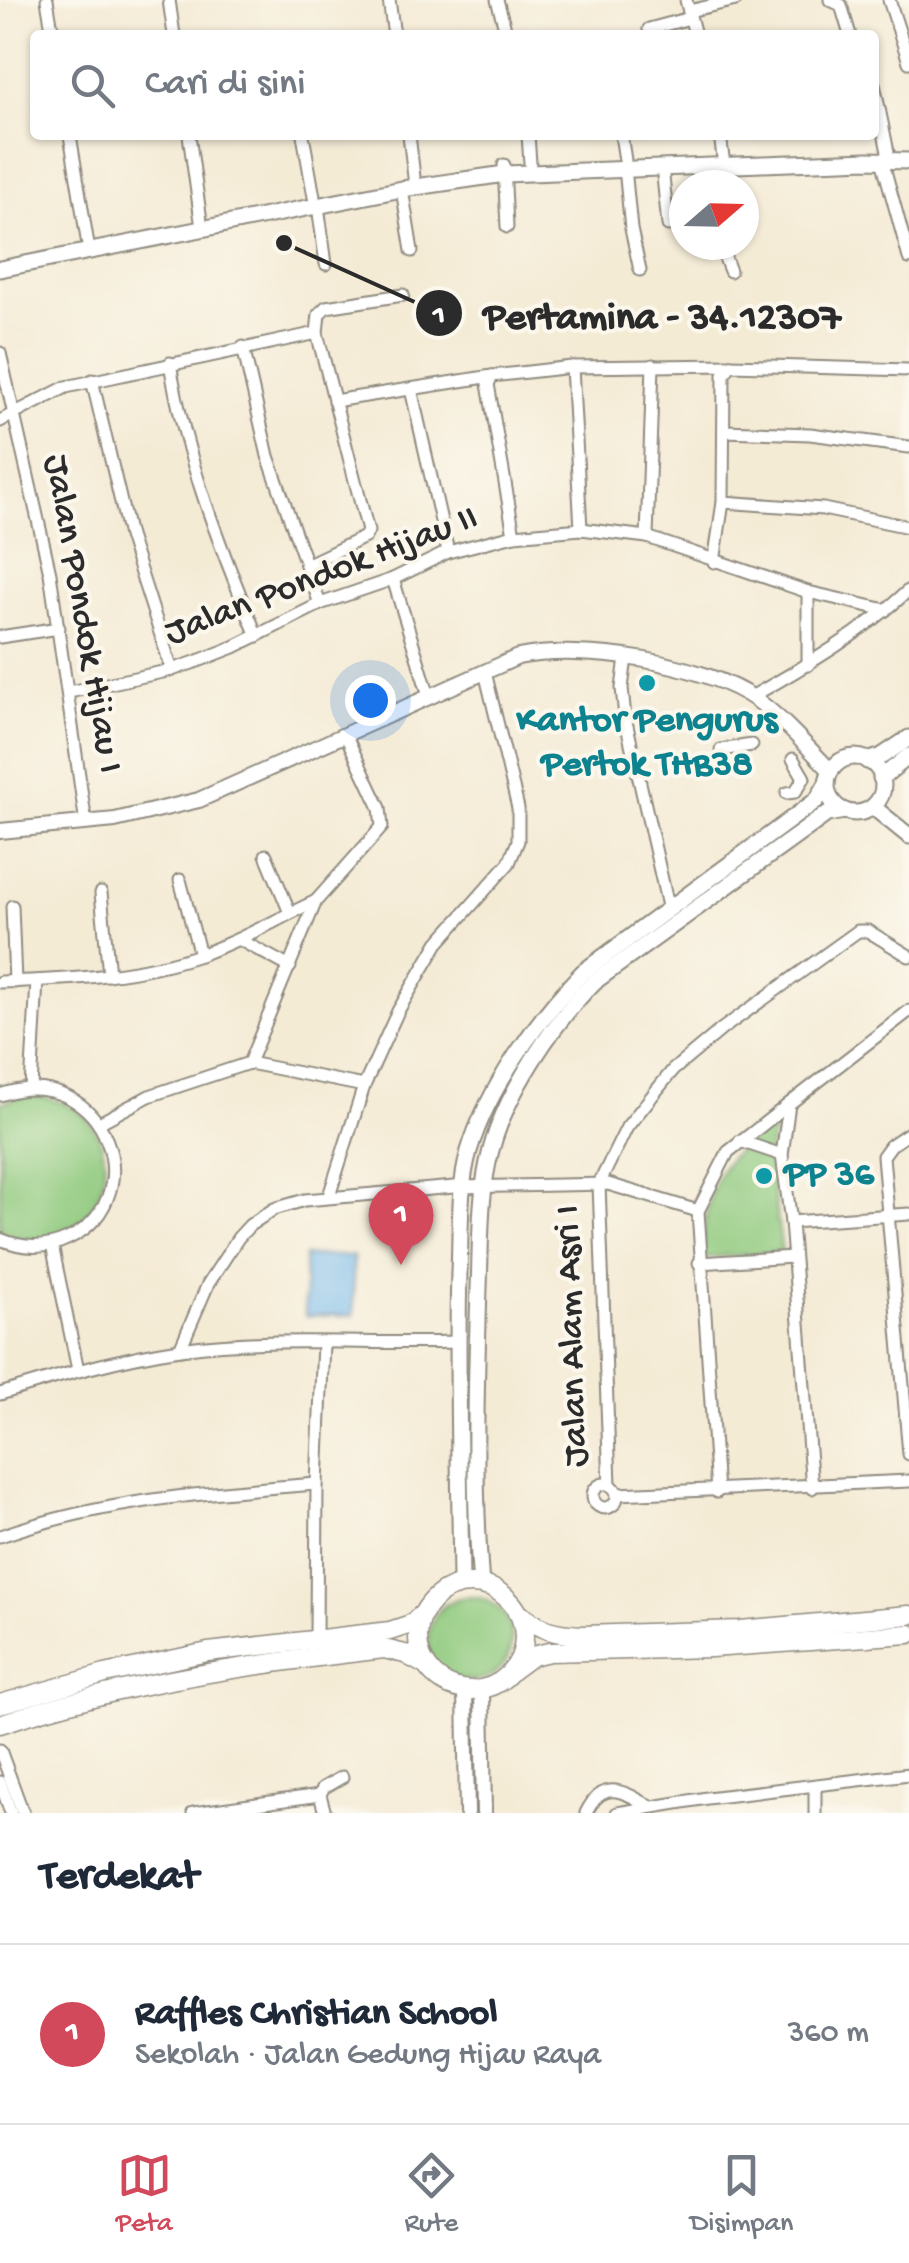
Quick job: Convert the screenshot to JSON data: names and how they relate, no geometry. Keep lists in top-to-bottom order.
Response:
{
  "streets": {
    "street": ["Jalan Pondok Hijau II", "Jalan Pondok Hijau I", "Jalan Alam Asri I"]
  },
  "crossings": [
    ["Jalan Pondok Hijau II", "Jalan Pondok Hijau I"]
  ],
  "places": ["Pertamina - 34.12307", "Kantor Pengurus Pertok THB38", "PP 36"],
  "north": "right",
  "page": {
    "search": "Cari di sini",
    "pins": "1",
    "heading": "Terdekat",
    "list": [
      {
        "mark": "1",
        "name": "Raffles Christian School",
        "note": "Sekolah · Jalan Gedung Hijau Raya",
        "value": "360 m"
      }
    ],
    "nav": ["Peta", "Rute", "Disimpan"]
  }
}
